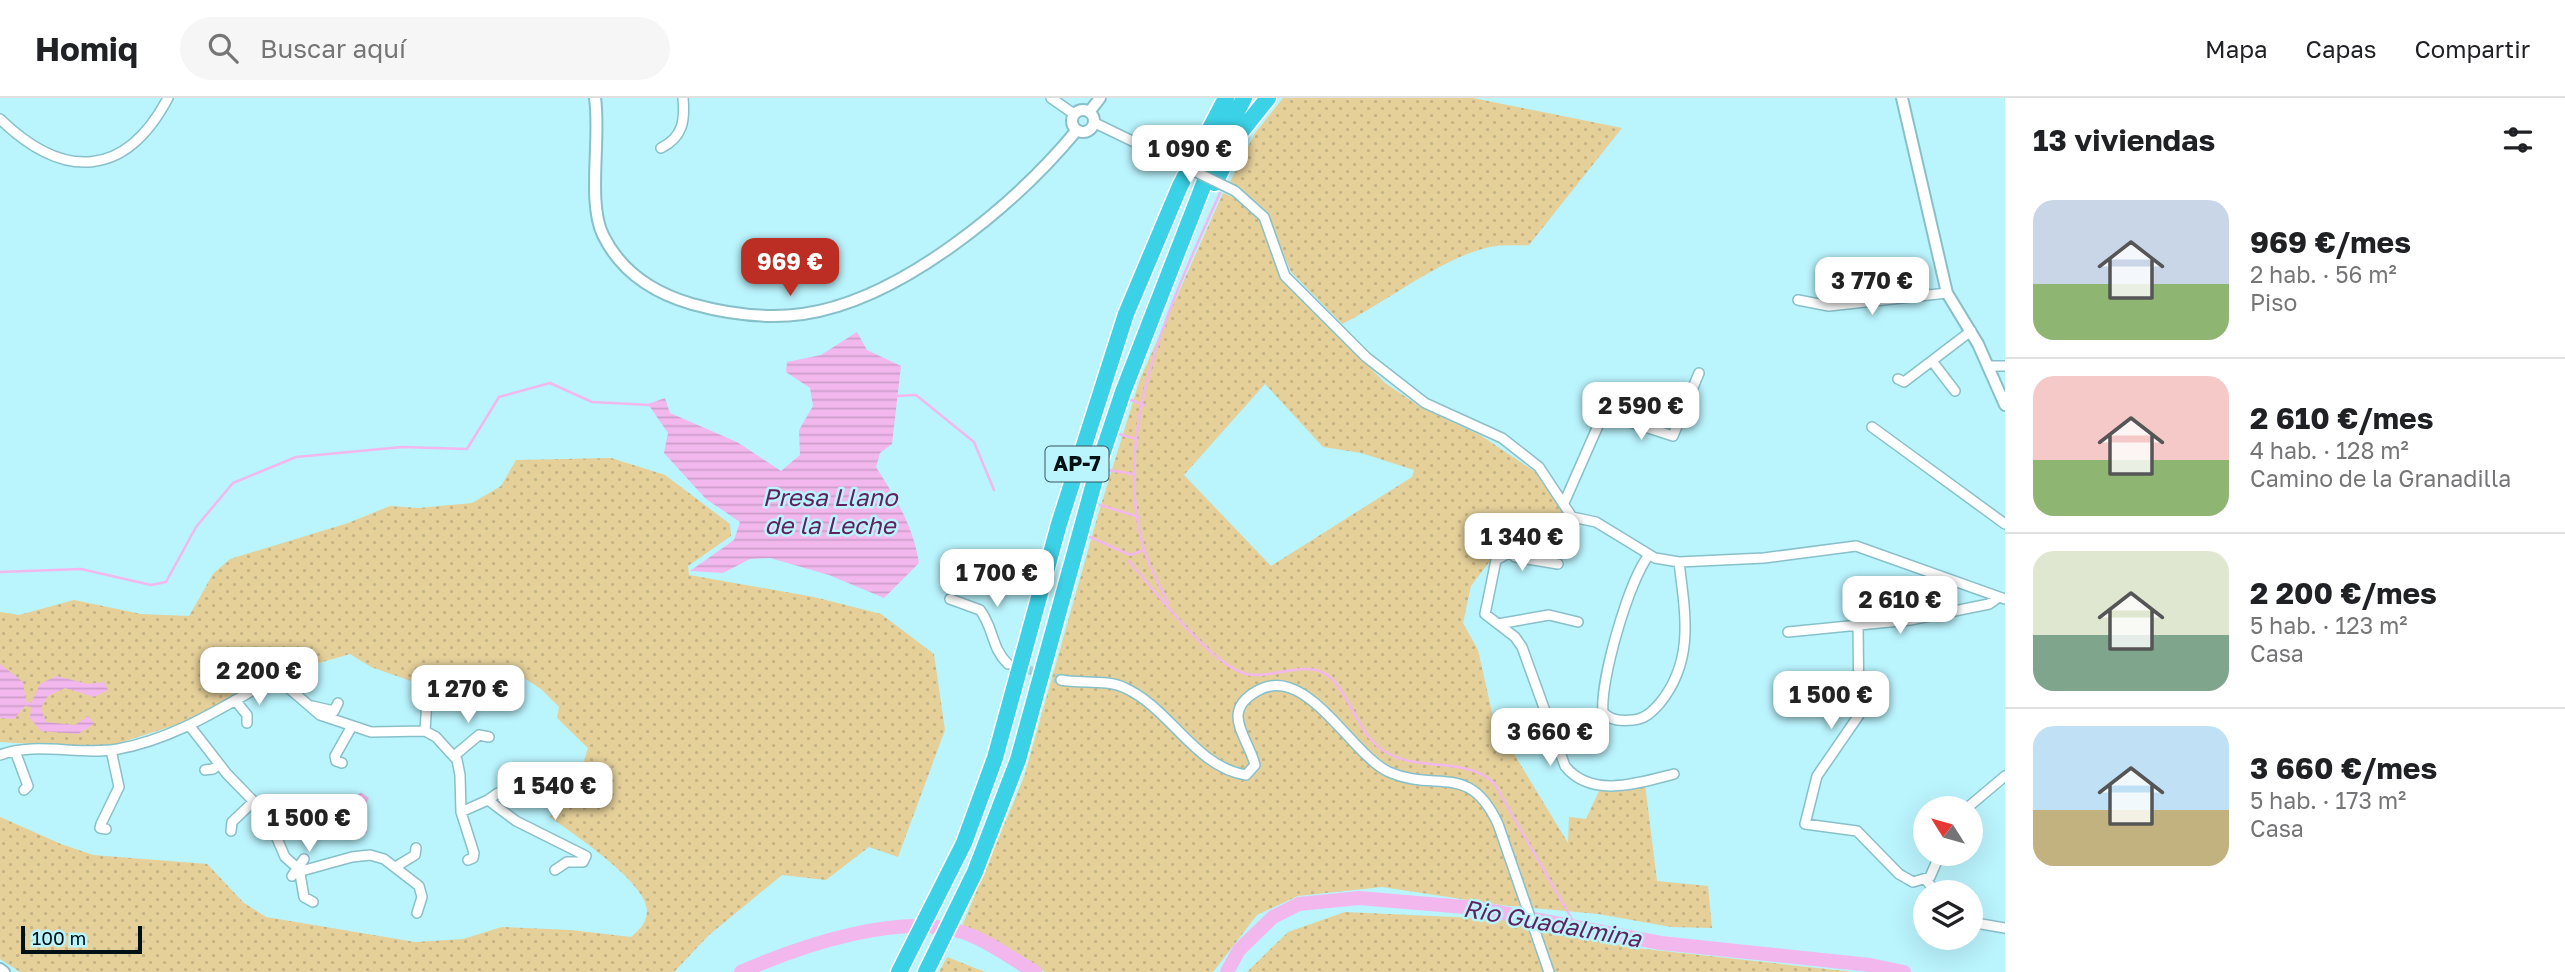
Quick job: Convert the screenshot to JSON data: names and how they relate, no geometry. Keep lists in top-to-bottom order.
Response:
{
  "streets": {
    "highway": ["AP-7"]
  },
  "water": ["Presa Llano de la Leche", "Rio Guadalmina"],
  "scale_bar": "100 m",
  "north": "top left",
  "page": {
    "header": "Homiq",
    "search": "Buscar aquí",
    "nav": ["Mapa", "Capas", "Compartir"],
    "heading": "13 viviendas",
    "price": [
      "1 090 €",
      "969 €",
      "3 770 €",
      "2 590 €",
      "1 340 €",
      "1 700 €",
      "2 610 €",
      "2 200 €",
      "1 270 €",
      "1 500 €",
      "3 660 €",
      "1 540 €",
      "1 500 €"
    ],
    "list": [
      {
        "name": "969 €/mes",
        "note": "2 hab. · 56 m² · Piso"
      },
      {
        "name": "2 610 €/mes",
        "note": "4 hab. · 128 m² · Camino de la Granadilla"
      },
      {
        "name": "2 200 €/mes",
        "note": "5 hab. · 123 m² · Casa"
      },
      {
        "name": "3 660 €/mes",
        "note": "5 hab. · 173 m² · Casa"
      }
    ],
    "scale": "100 m"
  }
}
